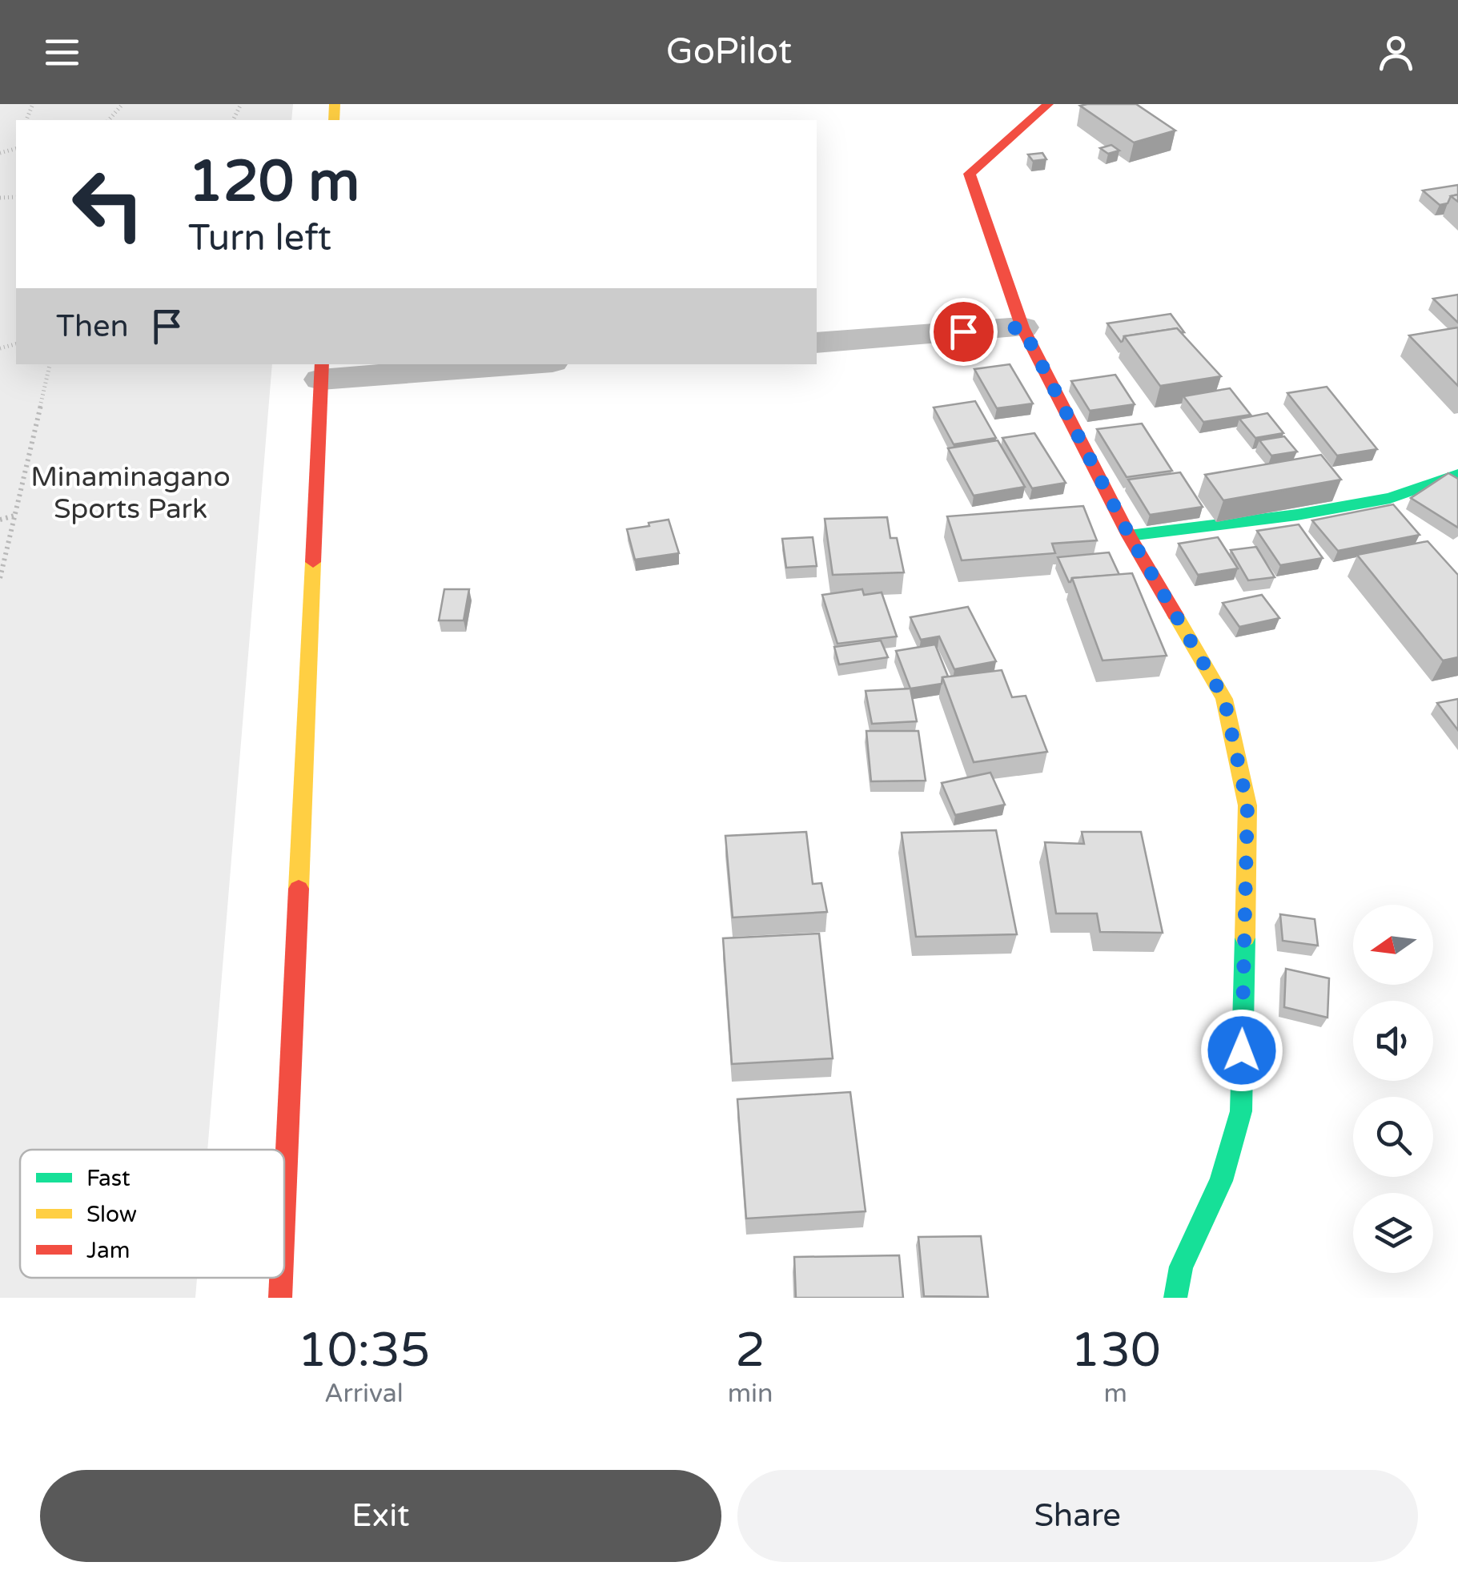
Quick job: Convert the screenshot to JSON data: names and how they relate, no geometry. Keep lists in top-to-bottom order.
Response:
{
  "parks": ["Minaminagano Sports Park"],
  "legend": ["Fast", "Slow", "Jam"],
  "north": "left",
  "page": {
    "header": "GoPilot",
    "turn": ["120 m", "Turn left"],
    "then": "Then",
    "eta": [
      "10:35",
      "Arrival",
      "2",
      "min",
      "130",
      "m"
    ],
    "buttons": ["Exit", "Share"]
  }
}
